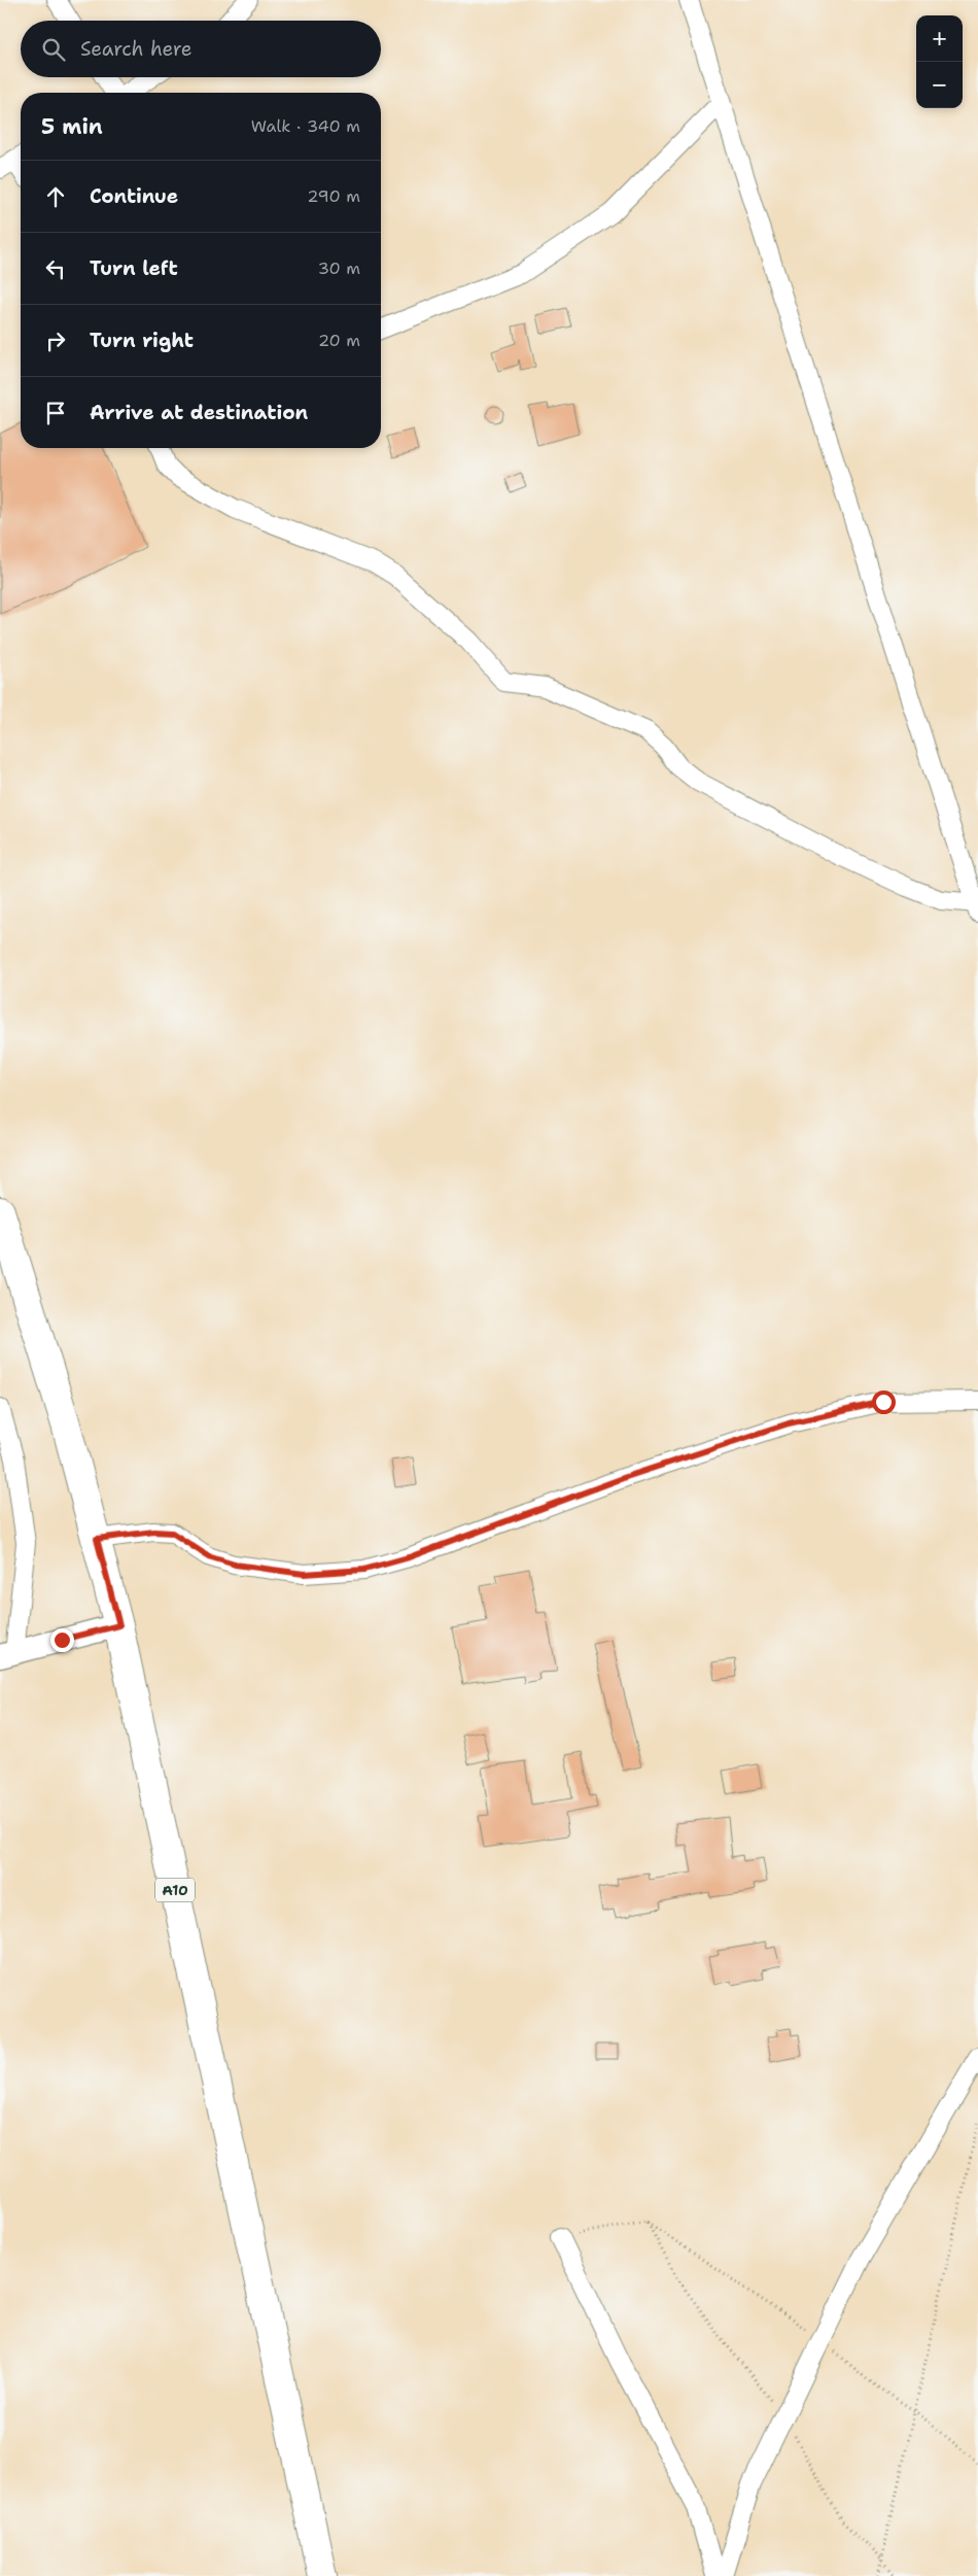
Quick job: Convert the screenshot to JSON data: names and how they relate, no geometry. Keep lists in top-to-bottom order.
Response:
{
  "streets": {
    "main road": ["A10"]
  },
  "page": {
    "map_buttons": ["+", "−"],
    "search": "Search here",
    "heading": ["5 min", "Walk · 340 m"],
    "list": [
      ["Continue", "290 m"],
      ["Turn left", "30 m"],
      ["Turn right", "20 m"],
      "Arrive at destination"
    ]
  }
}
